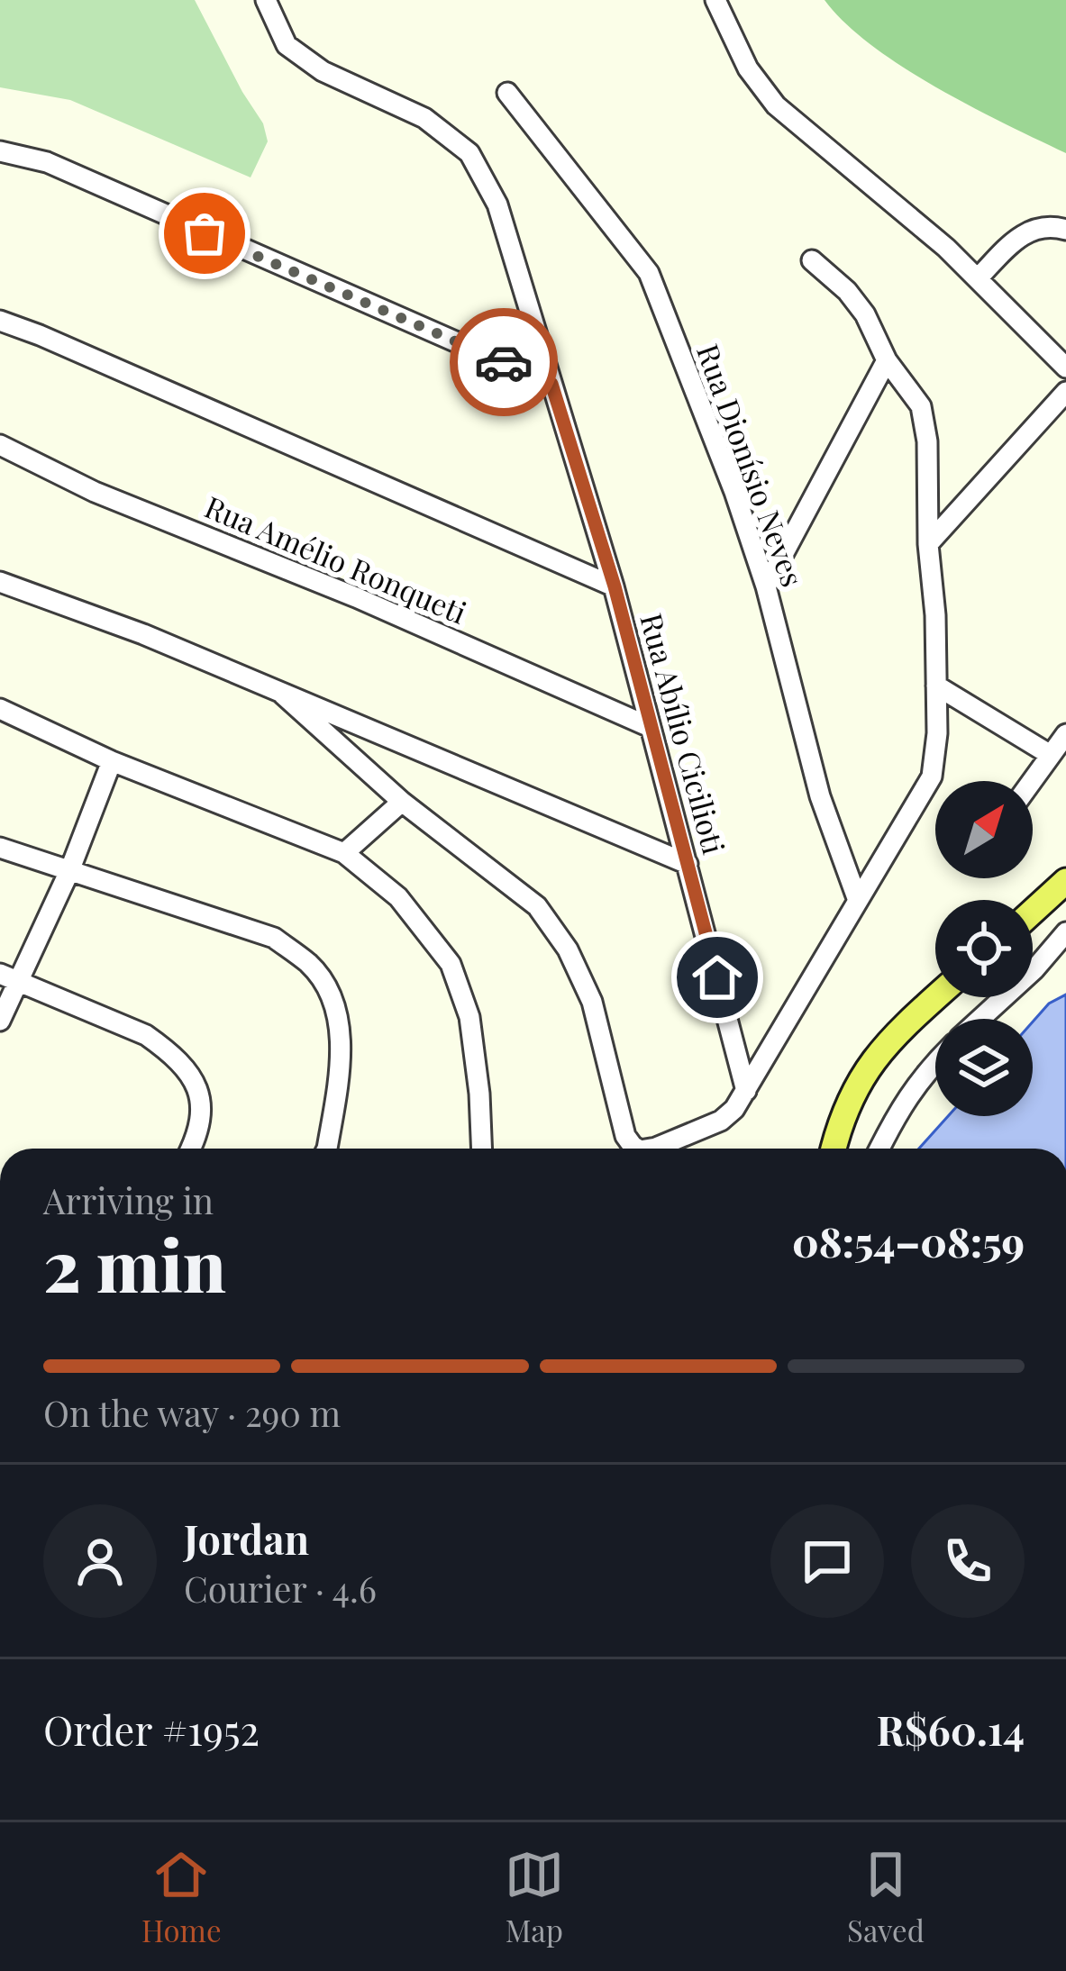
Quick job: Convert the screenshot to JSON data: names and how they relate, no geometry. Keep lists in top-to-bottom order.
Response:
{
  "streets": {
    "street": ["Rua Dionísio Neves", "Rua Amélio Ronqueti", "Rua Abílio Cicilioti"]
  },
  "crossings": [
    ["Rua Amélio Ronqueti", "Rua Abílio Cicilioti"]
  ],
  "north": "top right",
  "page": {
    "heading": ["2 min", "Arriving in", "08:54–08:59"],
    "panel": [
      "Jordan",
      "Courier · 4.6",
      "Order #1952",
      "R$60.14"
    ],
    "bar": "On the way · 290 m",
    "tabs": ["Home", "Map", "Saved"]
  }
}
